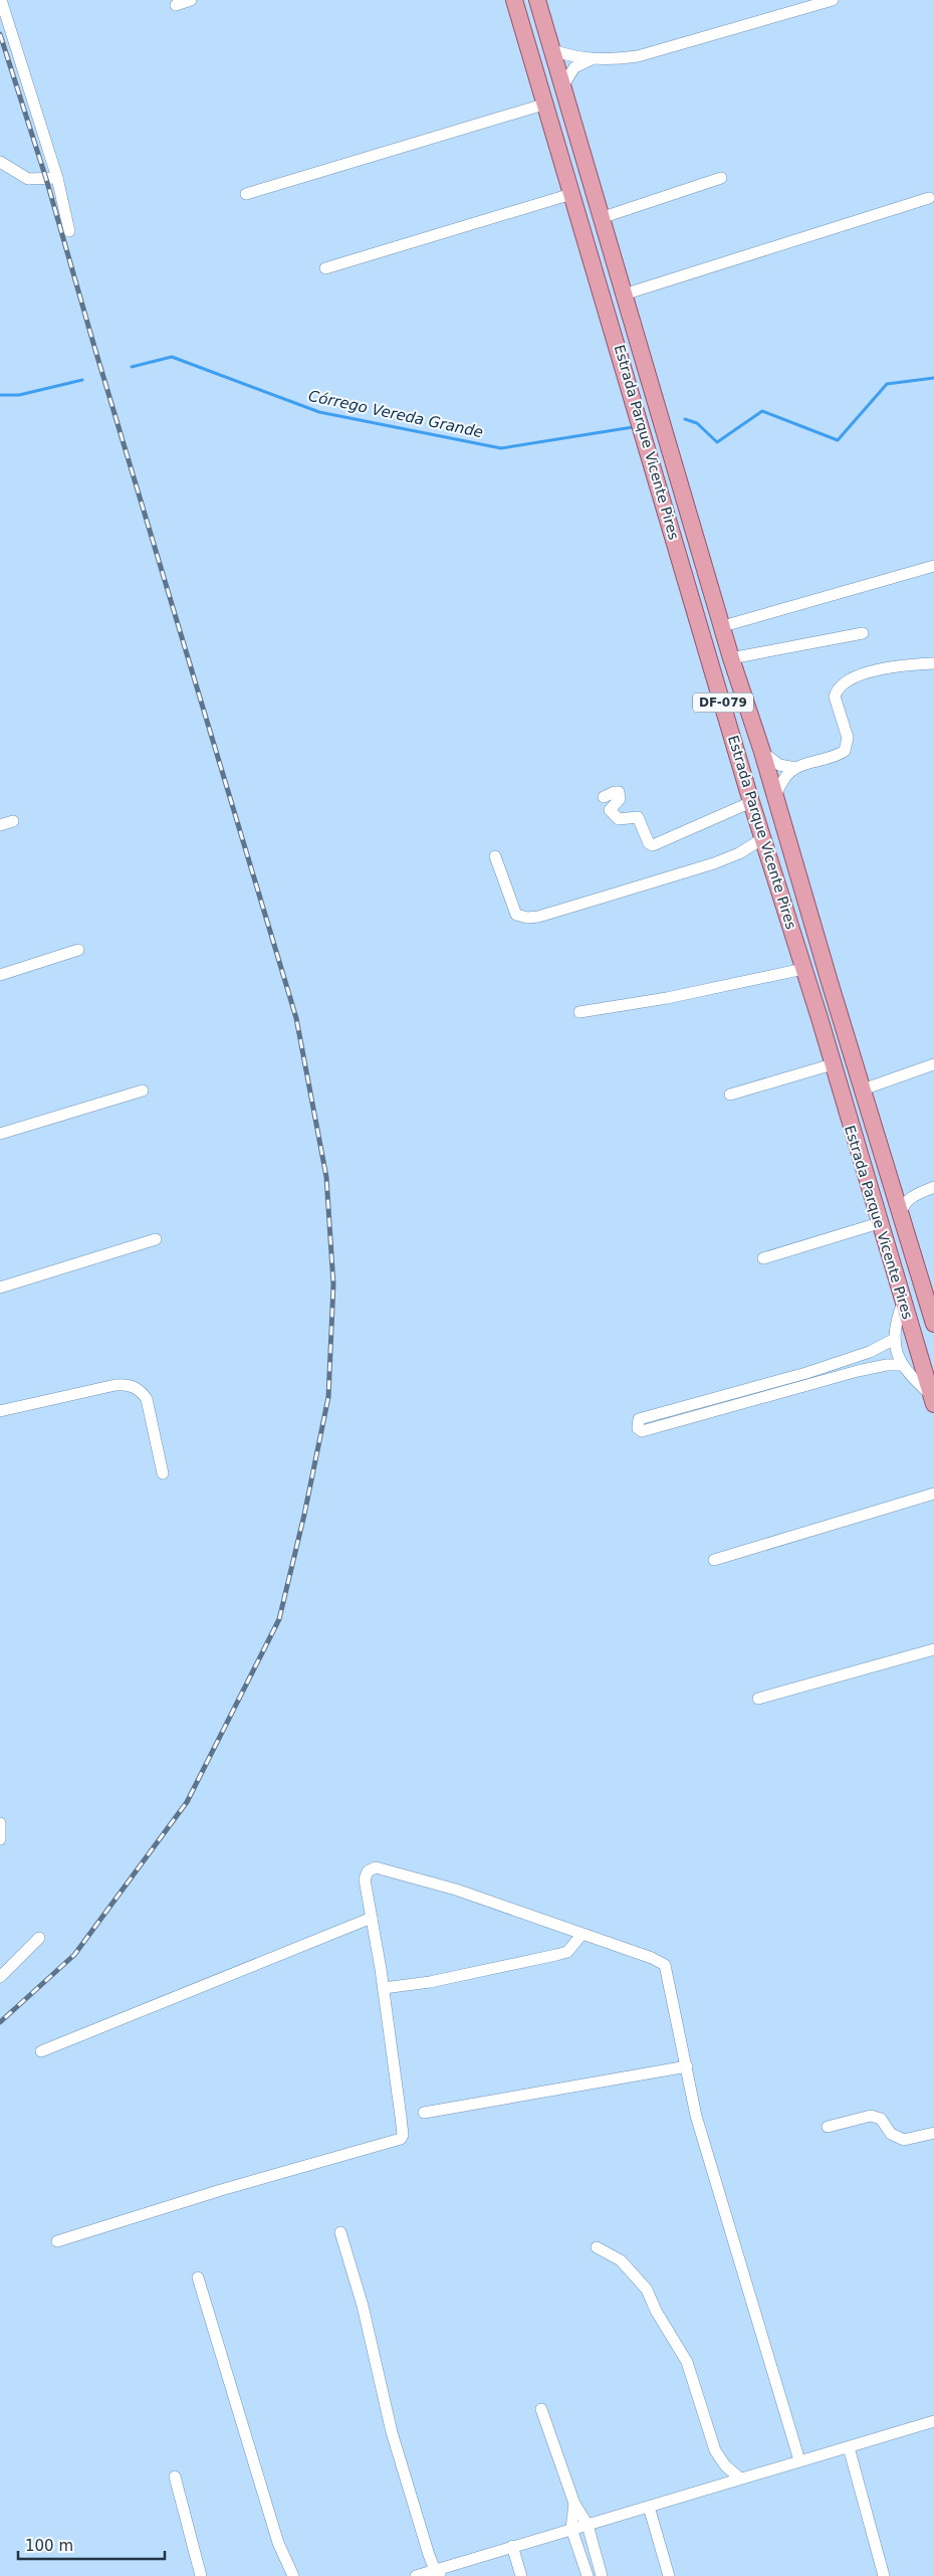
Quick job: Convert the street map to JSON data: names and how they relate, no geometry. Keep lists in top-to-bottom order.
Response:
{
  "streets": {
    "main road": ["Estrada Parque Vicente Pires", "DF-079"]
  },
  "water": ["Córrego Vereda Grande"],
  "scale_bar": "100 m"
}
